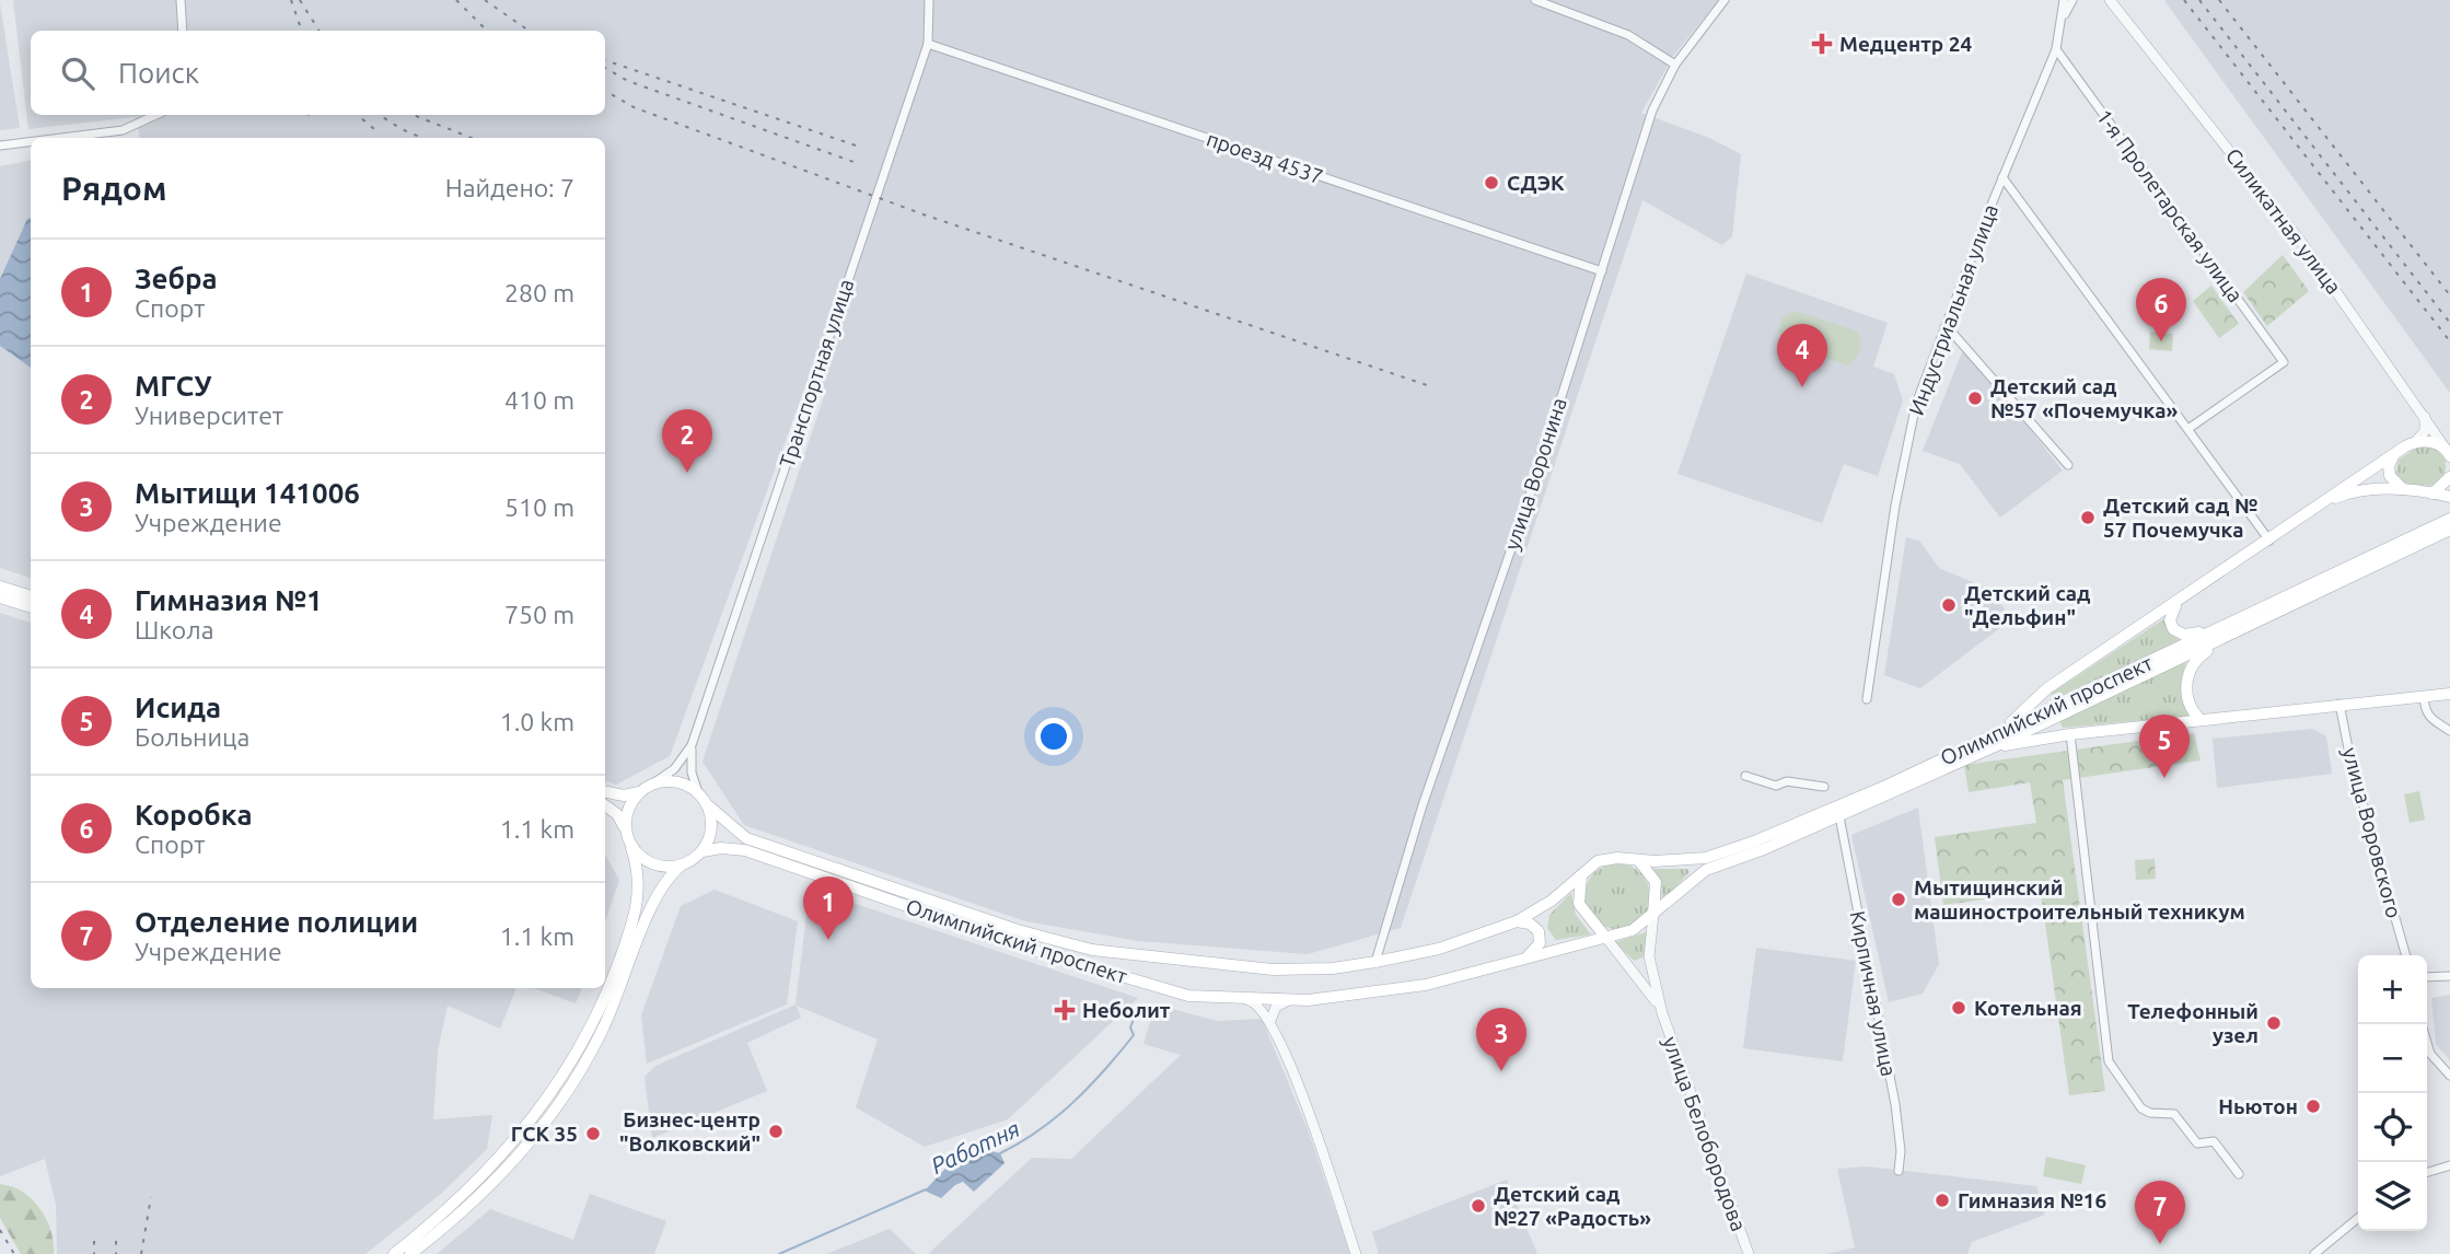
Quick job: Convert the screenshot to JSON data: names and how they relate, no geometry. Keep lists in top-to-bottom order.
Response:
{
  "streets": {
    "main road": ["Олимпийский проспект"],
    "street": [
      "проезд 4537",
      "1-я Пролетарская улица",
      "Силикатная улица",
      "Индустриальная улица",
      "Транспортная улица",
      "улица Воронина",
      "улица Воровского",
      "Кирпичная улица",
      "улица Белобородова"
    ]
  },
  "crossings": [
    ["проезд 4537", "Транспортная улица"],
    ["проезд 4537", "улица Воронина"],
    ["1-я Пролетарская улица", "Индустриальная улица"],
    ["Транспортная улица", "Олимпийский проспект"],
    ["улица Воронина", "Олимпийский проспект"],
    ["Олимпийский проспект", "Кирпичная улица"]
  ],
  "water": ["Работня"],
  "places": {
    "health": ["Медцентр 24", "Неболит"],
    "other": [
      "СДЭК",
      "Детский сад №57 «Почемучка»",
      "Детский сад № 57 Почемучка",
      "Детский сад \"Дельфин\"",
      "Мытищинский машиностроительный техникум",
      "Котельная",
      "Телефонный узел",
      "Ньютон",
      "Бизнес-центр \"Волковский\"",
      "ГСК 35",
      "Гимназия №16",
      "Детский сад №27 «Радость»"
    ]
  },
  "page": {
    "search": "Поиск",
    "heading": ["Рядом", "Найдено: 7"],
    "list": [
      {
        "mark": "1",
        "name": "Зебра",
        "note": "Спорт",
        "value": "280 m"
      },
      {
        "mark": "2",
        "name": "МГСУ",
        "note": "Университет",
        "value": "410 m"
      },
      {
        "mark": "3",
        "name": "Мытищи 141006",
        "note": "Учреждение",
        "value": "510 m"
      },
      {
        "mark": "4",
        "name": "Гимназия №1",
        "note": "Школа",
        "value": "750 m"
      },
      {
        "mark": "5",
        "name": "Исида",
        "note": "Больница",
        "value": "1.0 km"
      },
      {
        "mark": "6",
        "name": "Коробка",
        "note": "Спорт",
        "value": "1.1 km"
      },
      {
        "mark": "7",
        "name": "Отделение полиции",
        "note": "Учреждение",
        "value": "1.1 km"
      }
    ],
    "pins": [
      "6",
      "4",
      "2",
      "5",
      "1",
      "3",
      "7"
    ],
    "map_buttons": ["+", "−"]
  }
}
